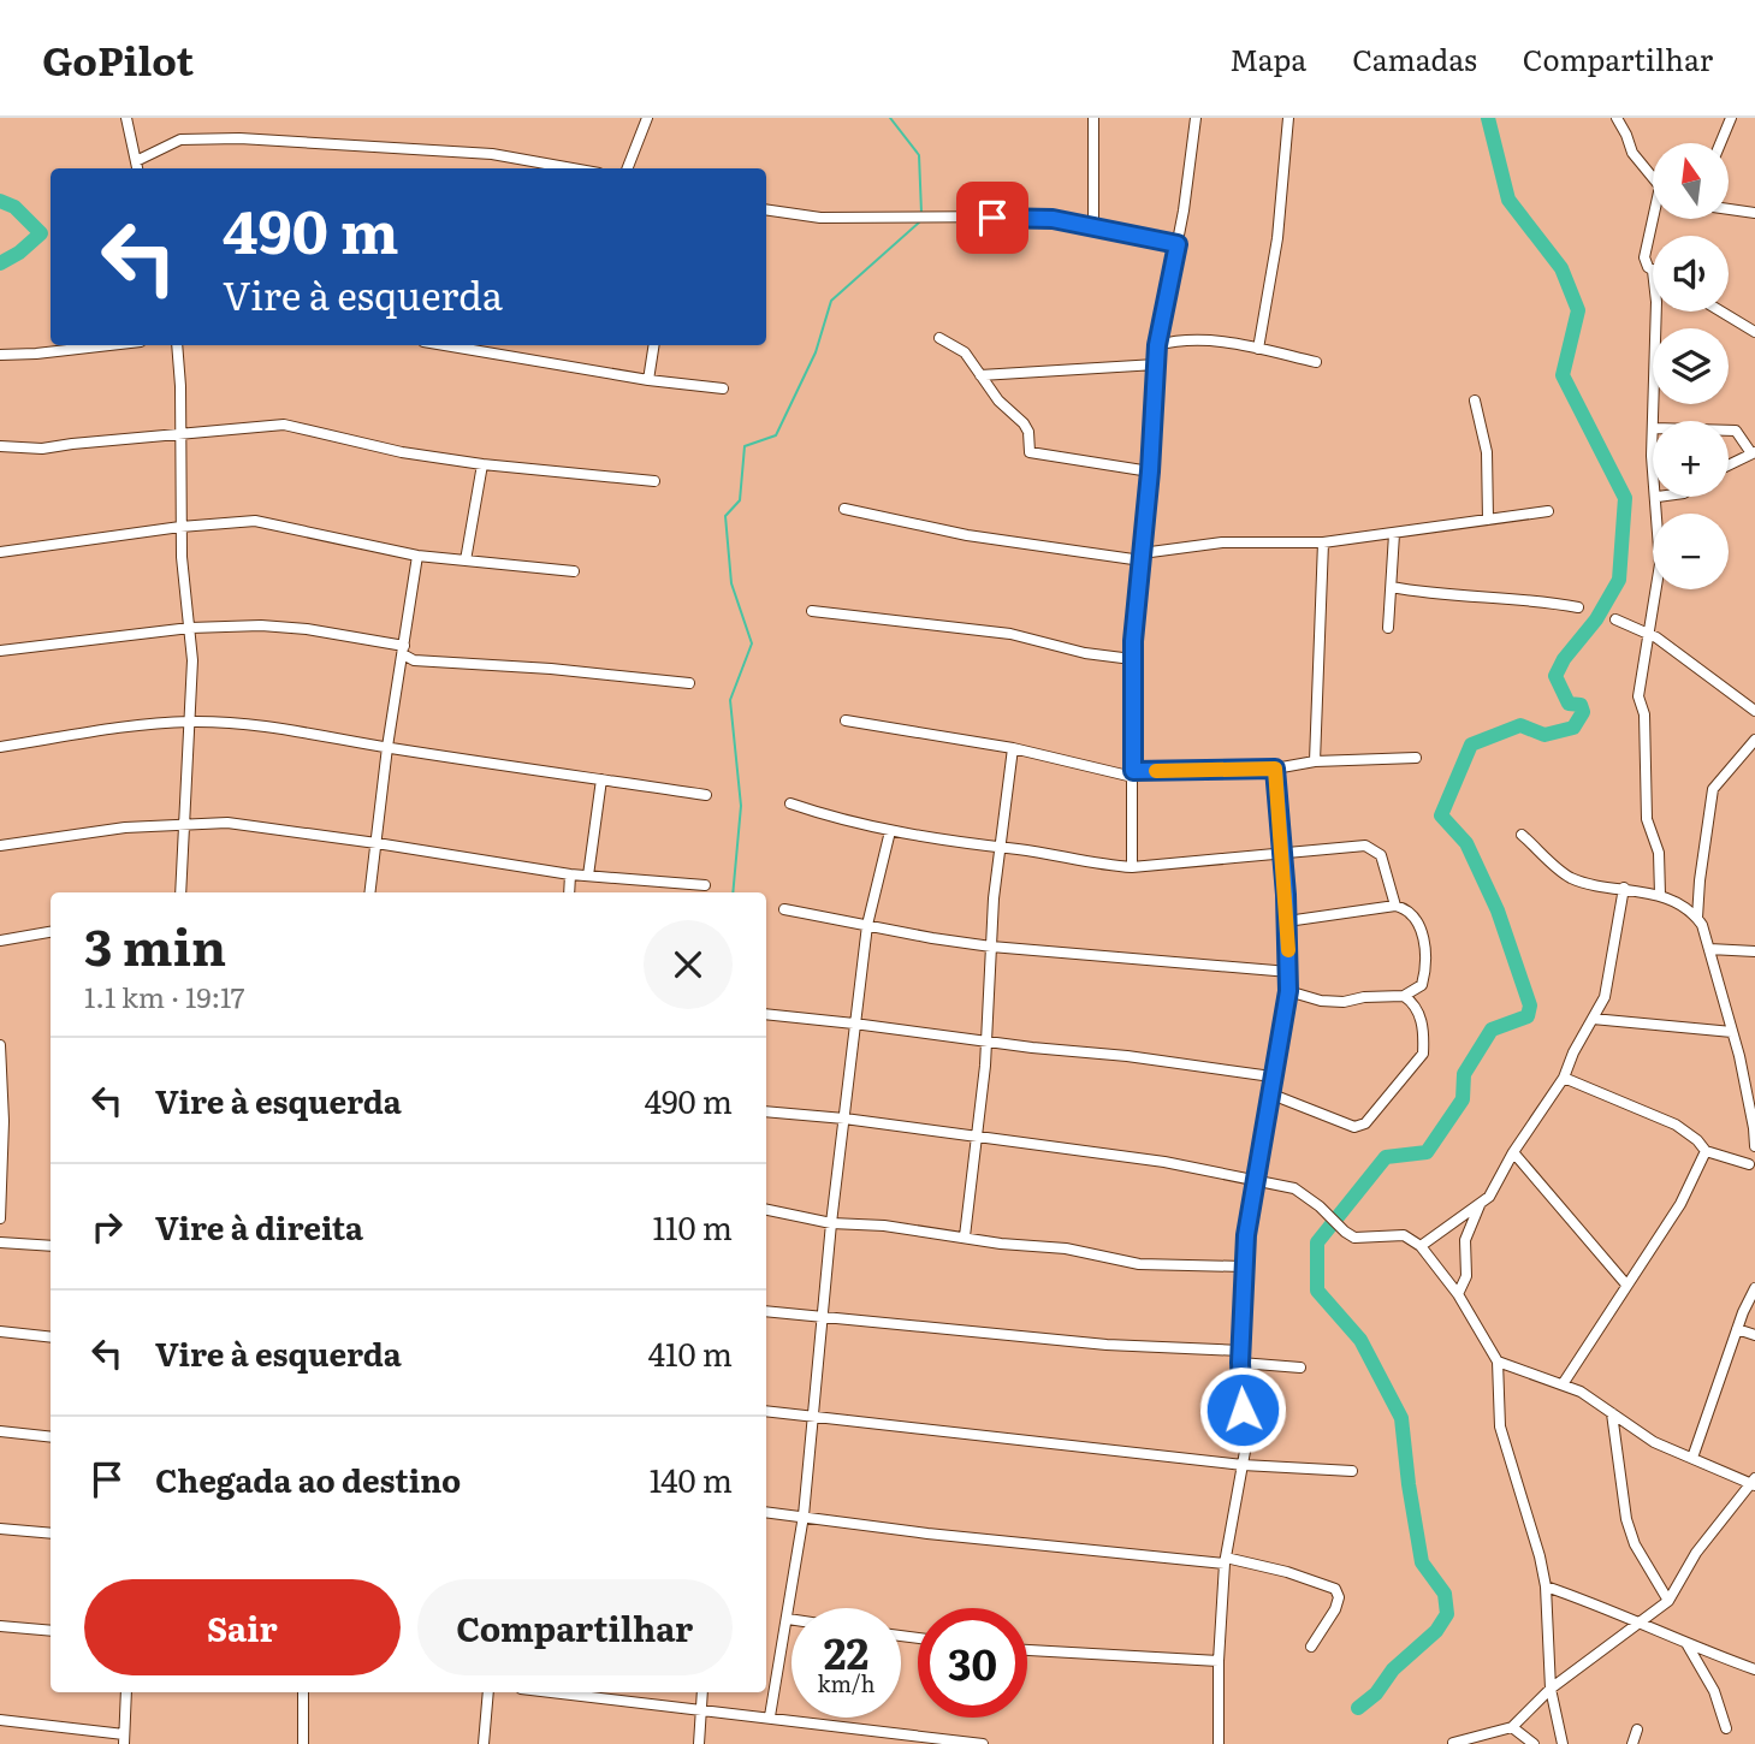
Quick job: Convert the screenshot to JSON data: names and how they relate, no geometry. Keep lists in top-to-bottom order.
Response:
{
  "north": "top",
  "page": {
    "header": "GoPilot",
    "nav": ["Mapa", "Camadas", "Compartilhar"],
    "map_buttons": ["+", "−"],
    "turn": ["490 m", "Vire à esquerda"],
    "heading": ["3 min", "1.1 km · 19:17"],
    "list": [
      {
        "name": "Vire à esquerda",
        "value": "490 m"
      },
      {
        "name": "Vire à direita",
        "value": "110 m"
      },
      {
        "name": "Vire à esquerda",
        "value": "410 m"
      },
      {
        "name": "Chegada ao destino",
        "value": "140 m"
      }
    ],
    "buttons": ["Sair", "Compartilhar"],
    "speed": "22 km/h",
    "limit": "30"
  }
}
